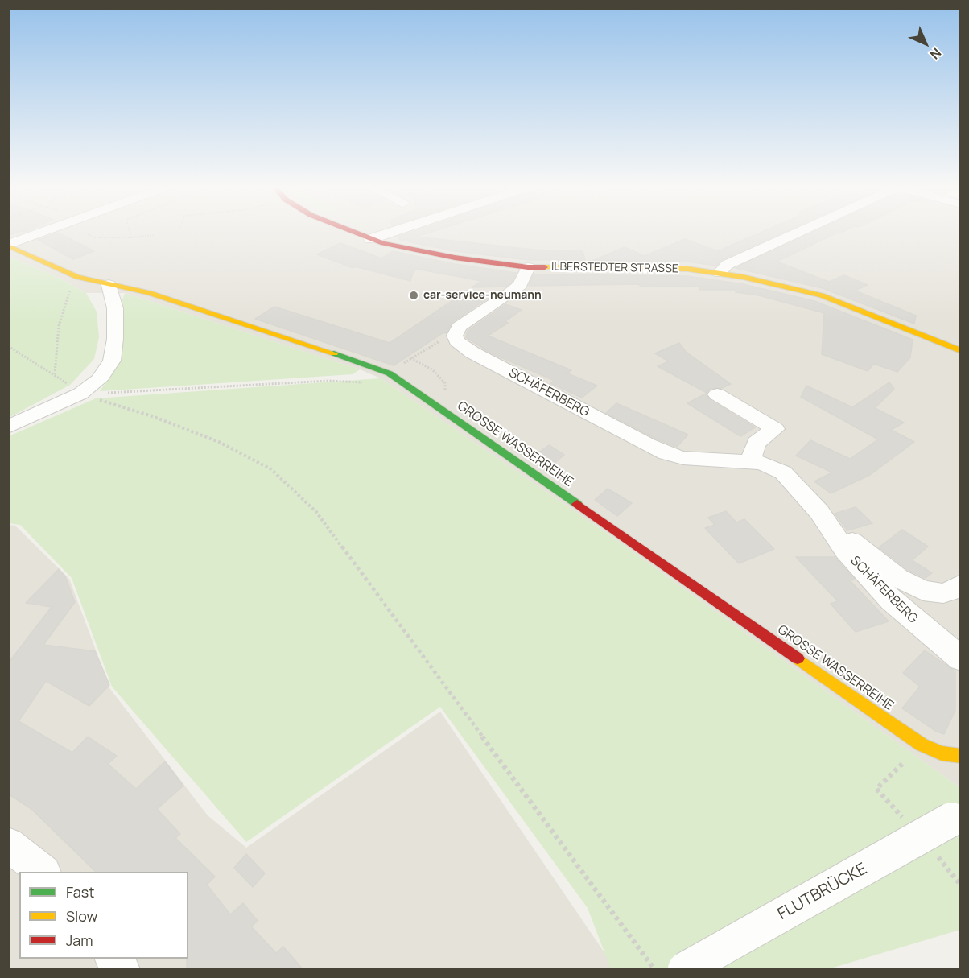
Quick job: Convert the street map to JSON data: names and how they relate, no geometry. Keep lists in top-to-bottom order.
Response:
{
  "streets": {
    "street": [
      "ILBERSTEDTER STRASSE",
      "SCHÄFERBERG",
      "GROSSE WASSERREIHE",
      "FLUTBRÜCKE"
    ]
  },
  "crossings": [
    ["ILBERSTEDTER STRASSE", "SCHÄFERBERG"]
  ],
  "places": ["car-service-neumann"],
  "legend": ["Fast", "Slow", "Jam"],
  "north": "bottom right"
}
